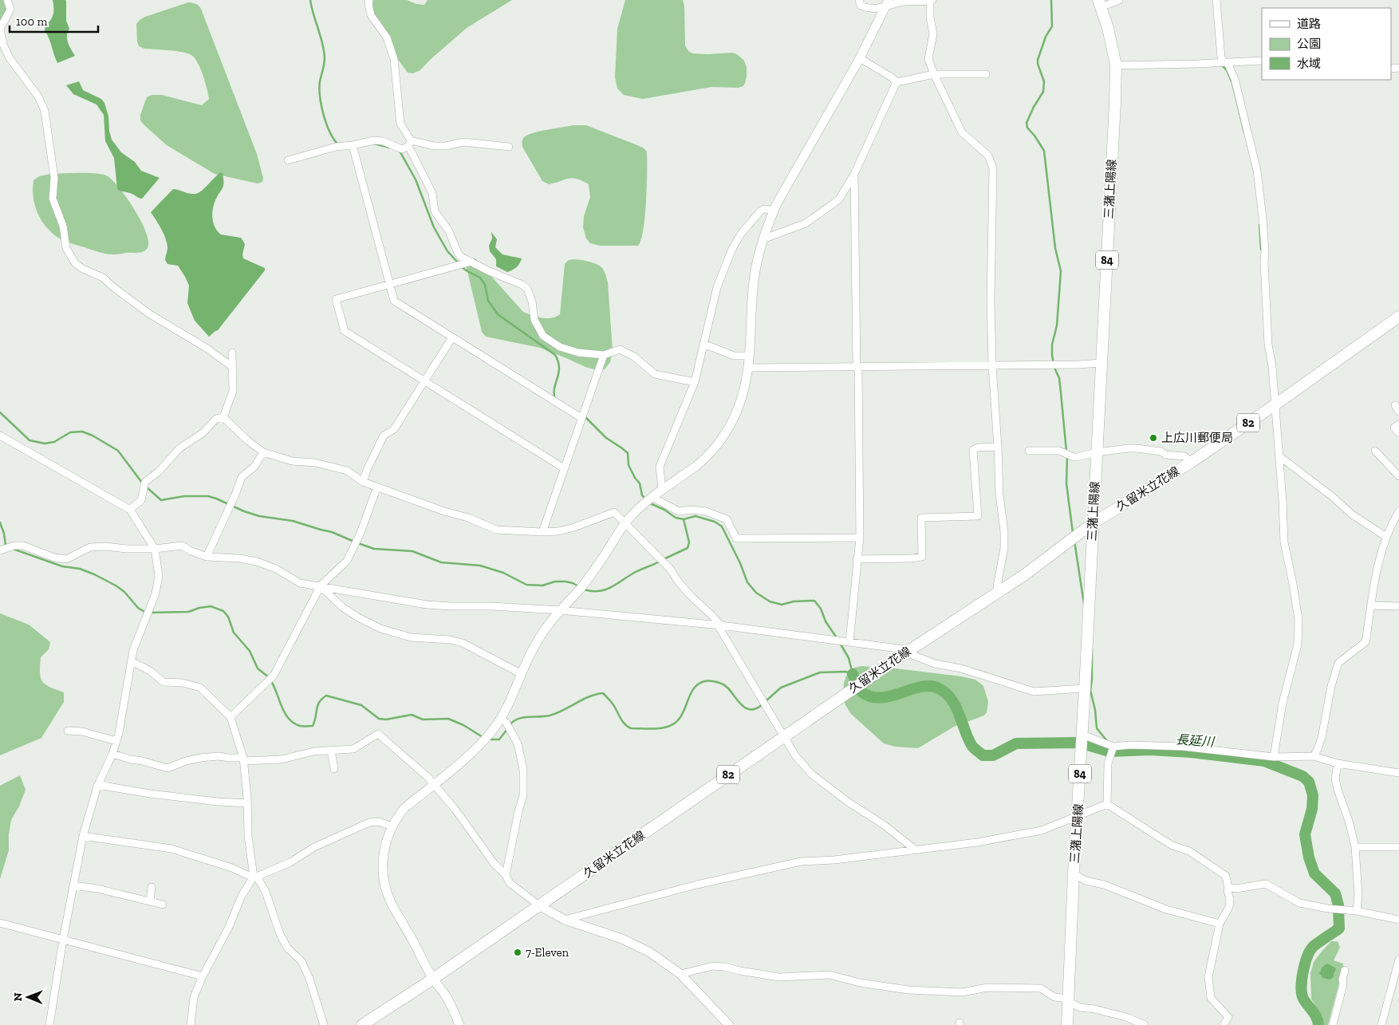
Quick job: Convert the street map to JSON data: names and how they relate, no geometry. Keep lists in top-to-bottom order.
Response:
{
  "streets": {
    "main road": [
      "三潴上陽線",
      "84",
      "82",
      "久留米立花線"
    ]
  },
  "crossings": [
    ["三潴上陽線", "久留米立花線"]
  ],
  "water": ["長延川"],
  "places": ["上広川郵便局", "7-Eleven"],
  "legend": ["道路", "公園", "水域"],
  "scale_bar": "100 m",
  "north": "left"
}
